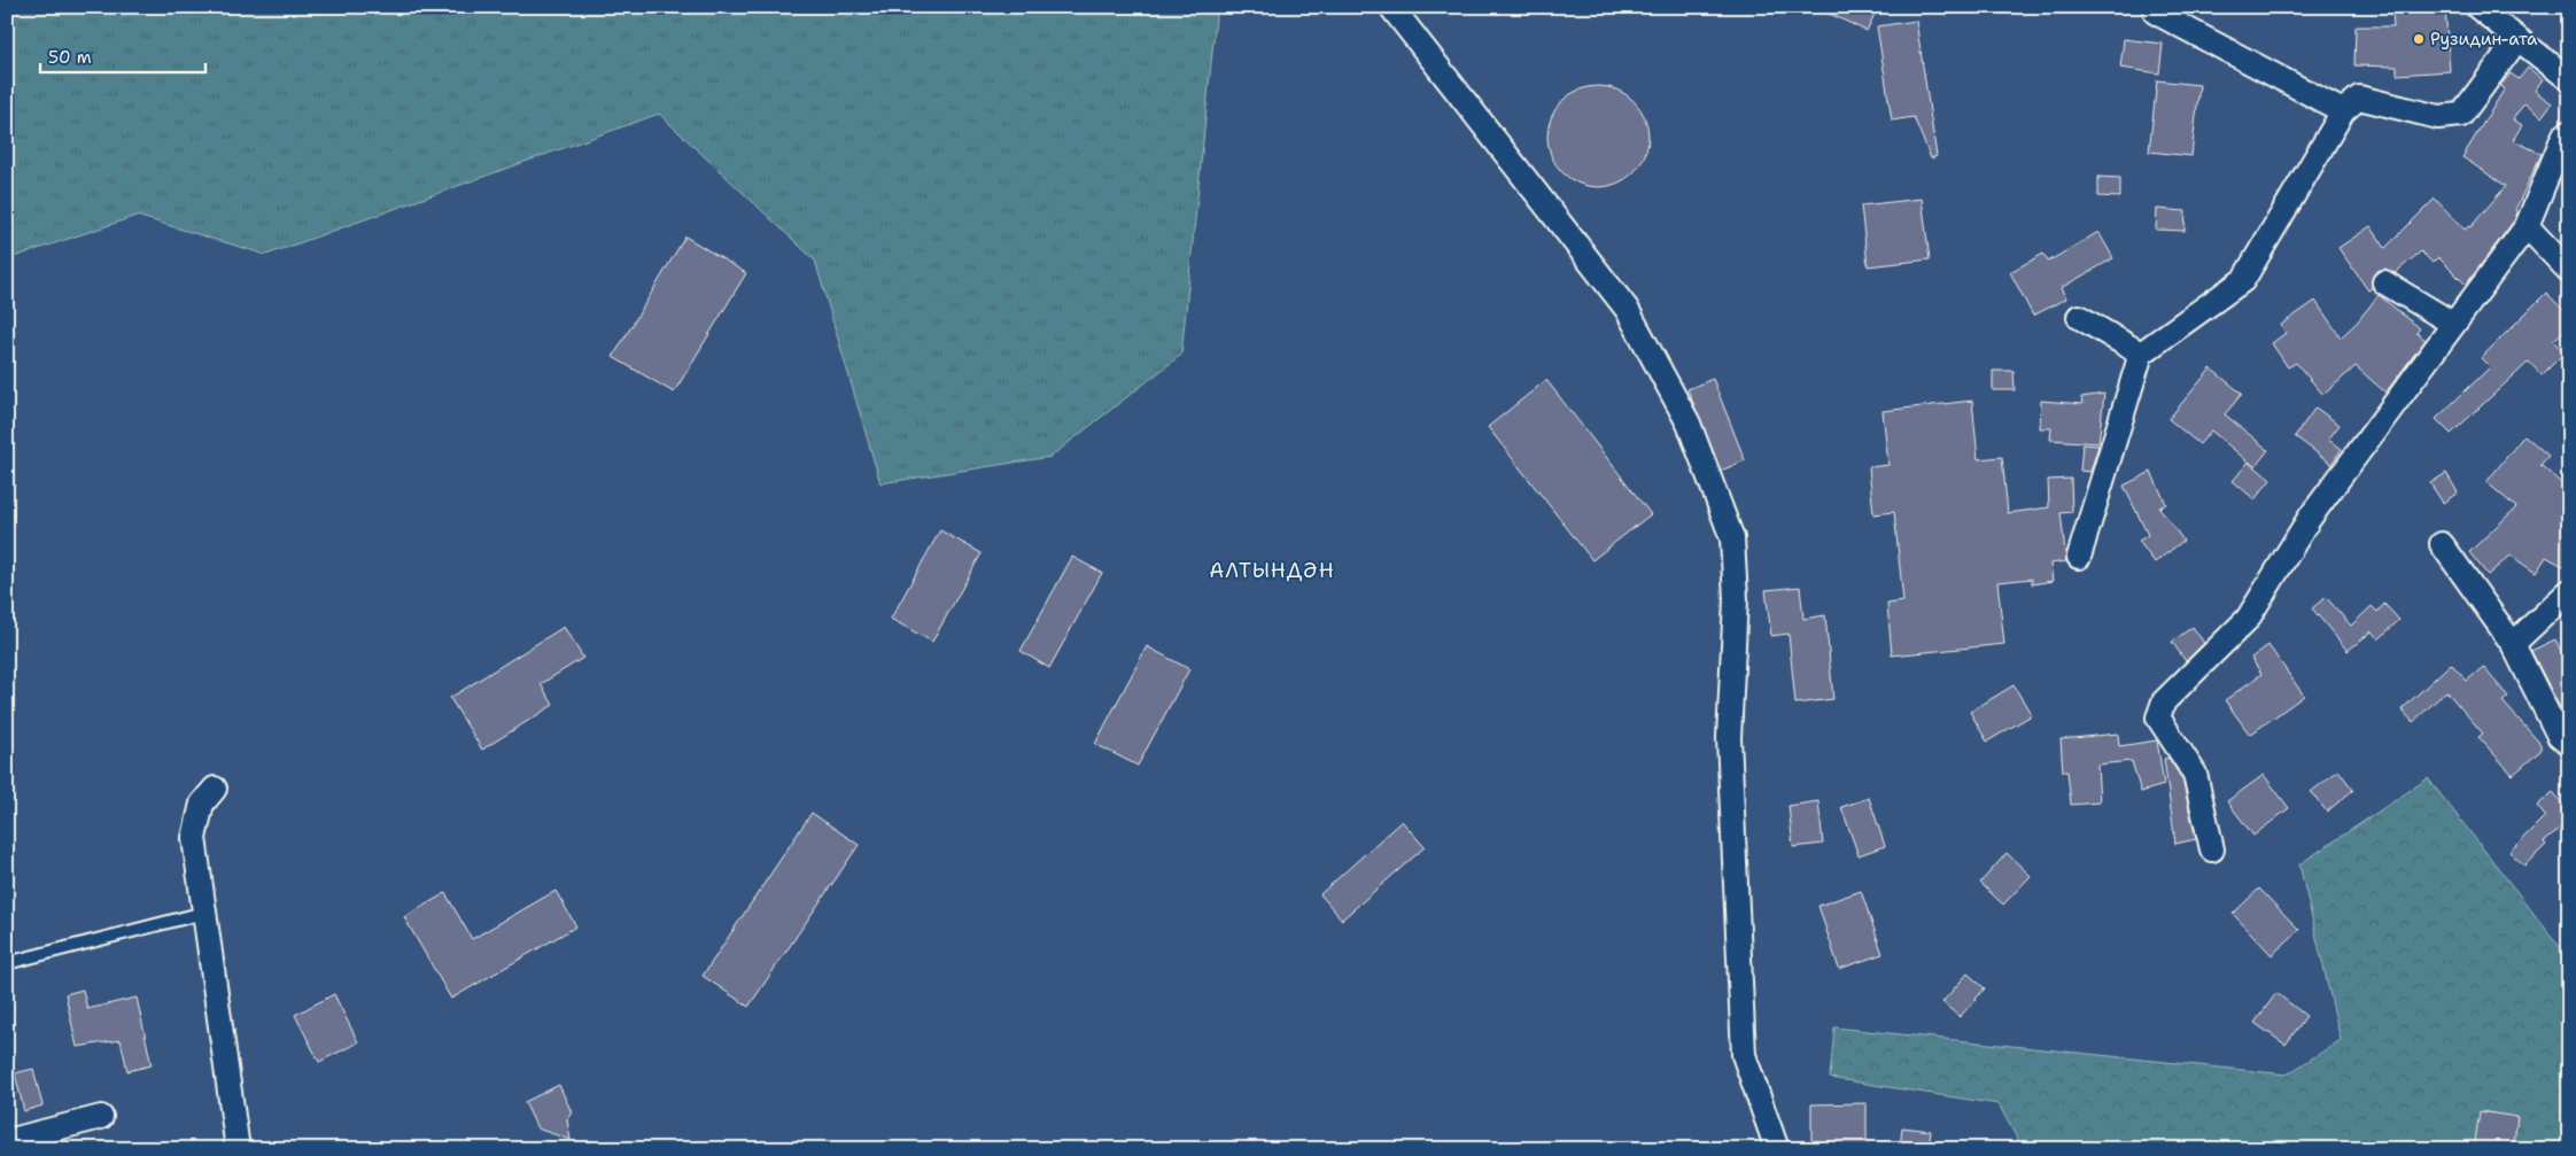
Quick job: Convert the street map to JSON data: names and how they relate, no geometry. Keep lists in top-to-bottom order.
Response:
{
  "districts": ["АЛТЫНДӘН"],
  "places": ["Рузидин-ата"],
  "scale_bar": "50 m"
}
